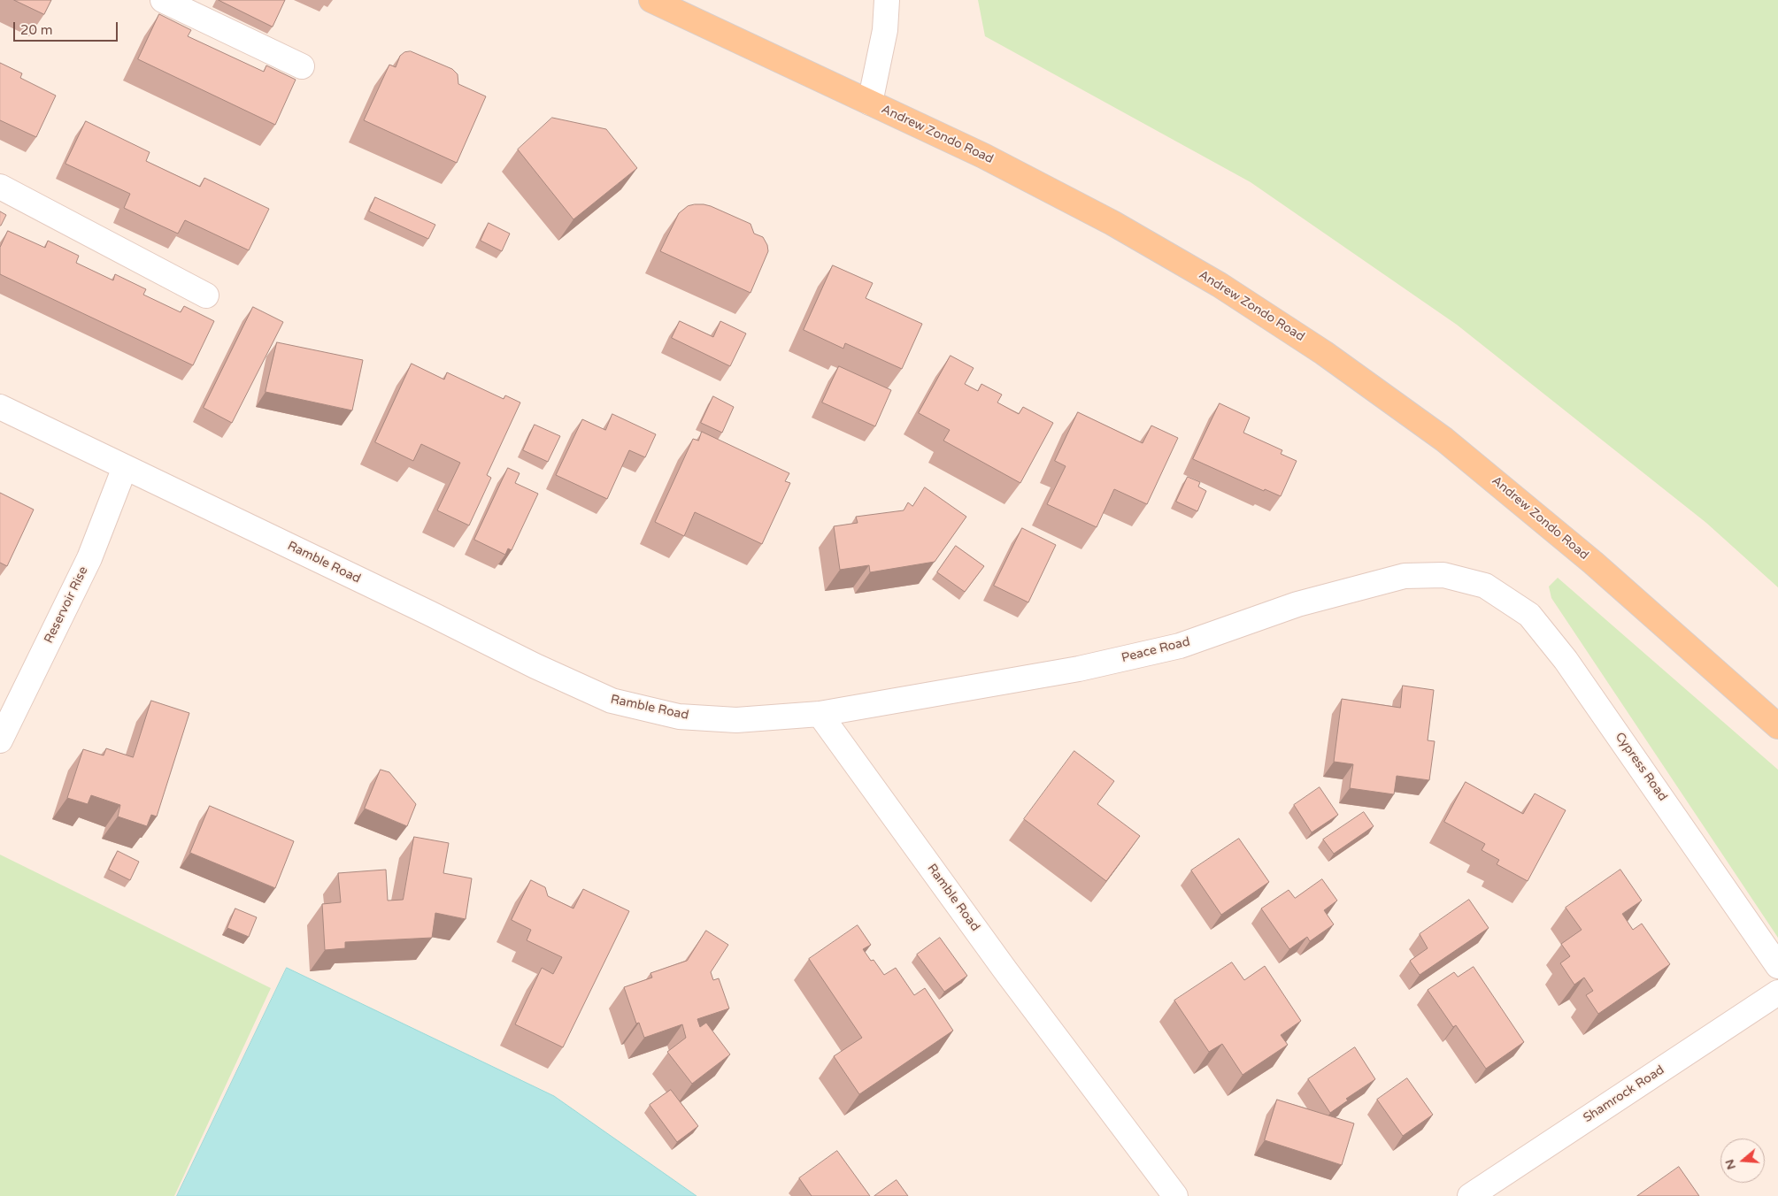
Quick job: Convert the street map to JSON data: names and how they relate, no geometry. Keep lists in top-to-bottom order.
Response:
{
  "streets": {
    "main road": ["Andrew Zondo Road"],
    "street": [
      "Ramble Road",
      "Reservoir Rise",
      "Peace Road",
      "Cypress Road",
      "Shamrock Road"
    ]
  },
  "crossings": [
    ["Ramble Road", "Reservoir Rise"],
    ["Ramble Road", "Peace Road"],
    ["Peace Road", "Cypress Road"]
  ],
  "scale_bar": "20 m",
  "north": "left"
}
